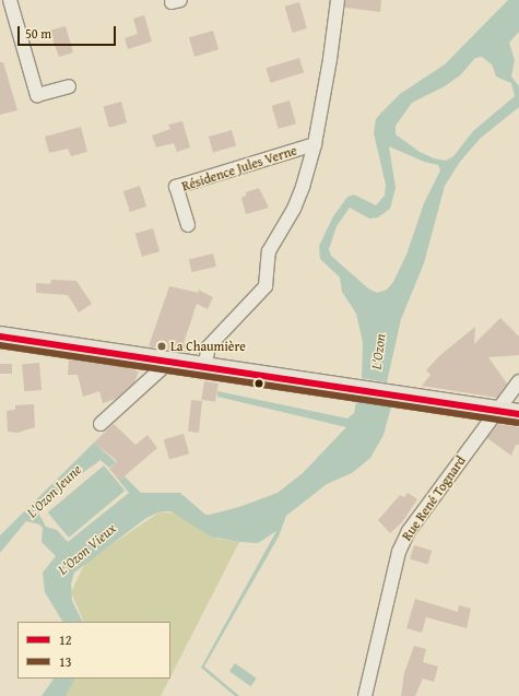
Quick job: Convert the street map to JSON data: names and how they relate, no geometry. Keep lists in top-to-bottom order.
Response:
{
  "streets": {
    "street": ["Résidence Jules Verne", "Rue René Tognard"]
  },
  "water": ["L'Ozon", "L'Ozon Jeune", "L'Ozon Vieux"],
  "places": ["La Chaumière"],
  "lines": ["transit line 12", "transit line 13"],
  "legend": ["12", "13"],
  "scale_bar": "50 m"
}
